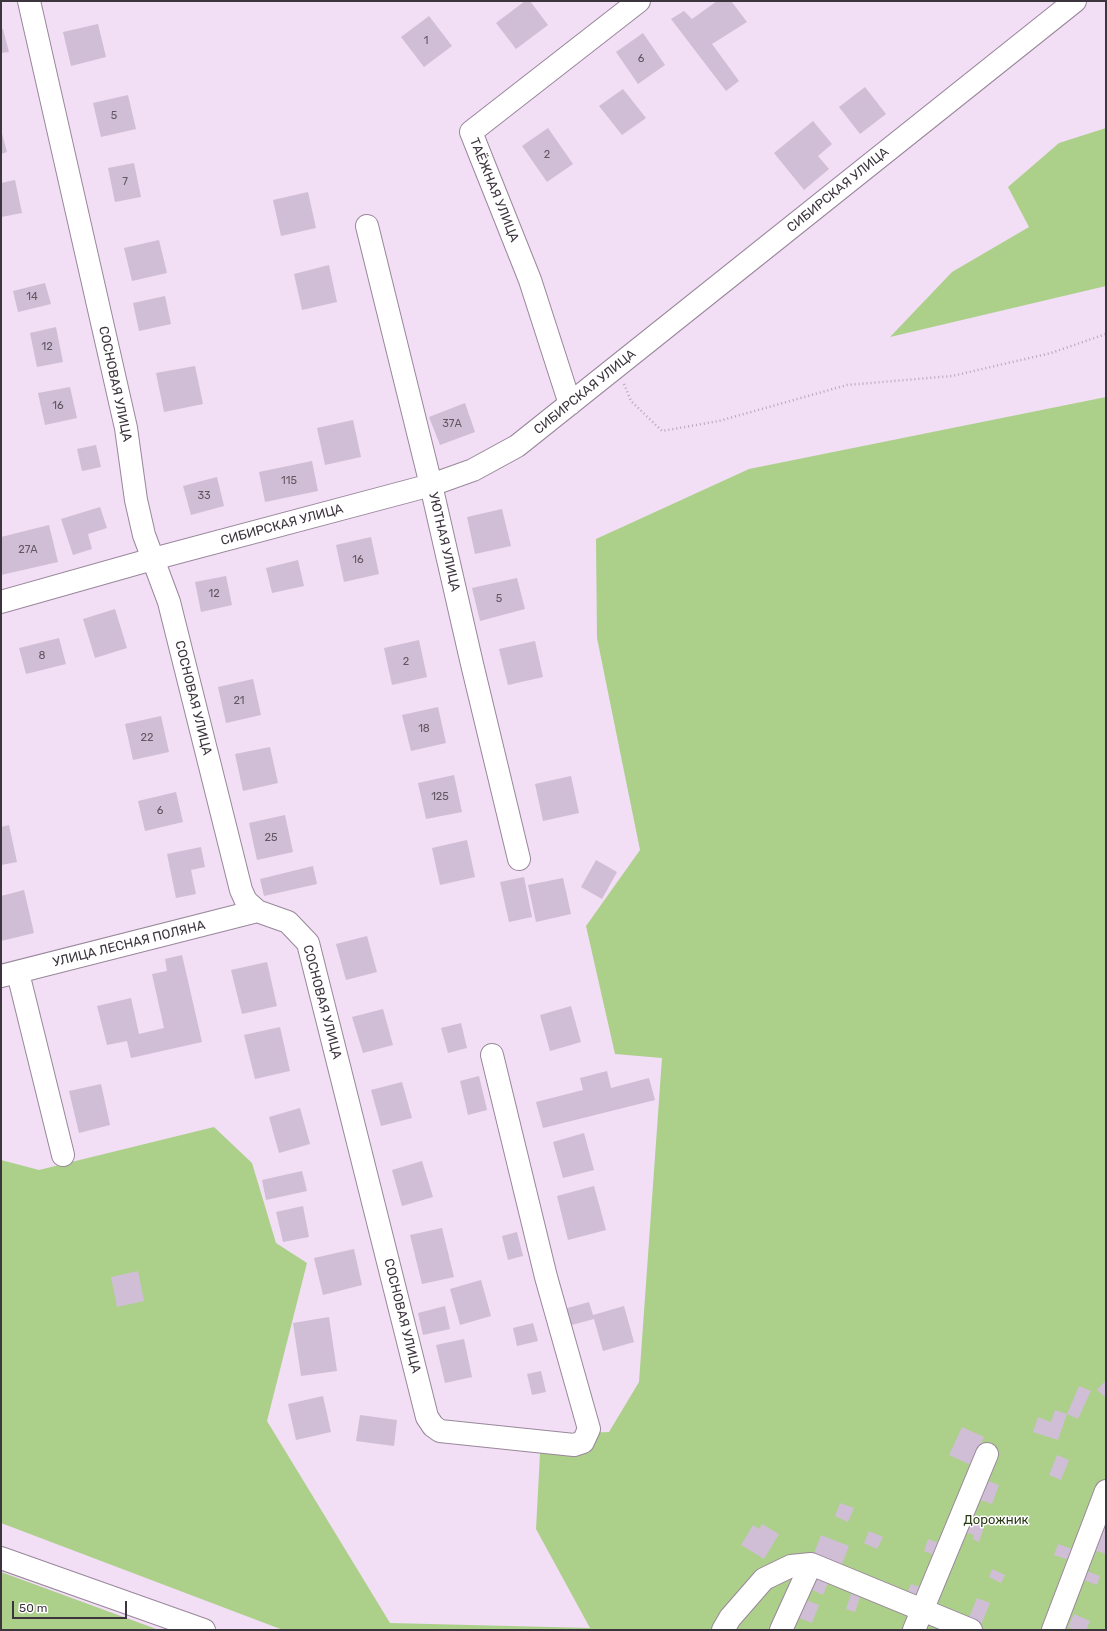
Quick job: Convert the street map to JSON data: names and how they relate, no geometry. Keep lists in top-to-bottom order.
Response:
{
  "streets": {
    "street": [
      "ТАЁЖНАЯ УЛИЦА",
      "СИБИРСКАЯ УЛИЦА",
      "СОСНОВАЯ УЛИЦА",
      "УЮТНАЯ УЛИЦА",
      "УЛИЦА ЛЕСНАЯ ПОЛЯНА"
    ]
  },
  "crossings": [
    ["ТАЁЖНАЯ УЛИЦА", "СИБИРСКАЯ УЛИЦА"],
    ["СИБИРСКАЯ УЛИЦА", "СОСНОВАЯ УЛИЦА"],
    ["СИБИРСКАЯ УЛИЦА", "УЮТНАЯ УЛИЦА"],
    ["СОСНОВАЯ УЛИЦА", "УЛИЦА ЛЕСНАЯ ПОЛЯНА"]
  ],
  "parks": ["Дорожник"],
  "house_numbers": [
    "1",
    "6",
    "5",
    "2",
    "7",
    "14",
    "12",
    "16",
    "37А",
    "115",
    "33",
    "27А",
    "16",
    "12",
    "5",
    "8",
    "2",
    "21",
    "18",
    "22",
    "125",
    "6",
    "25"
  ],
  "scale_bar": "50 m"
}
